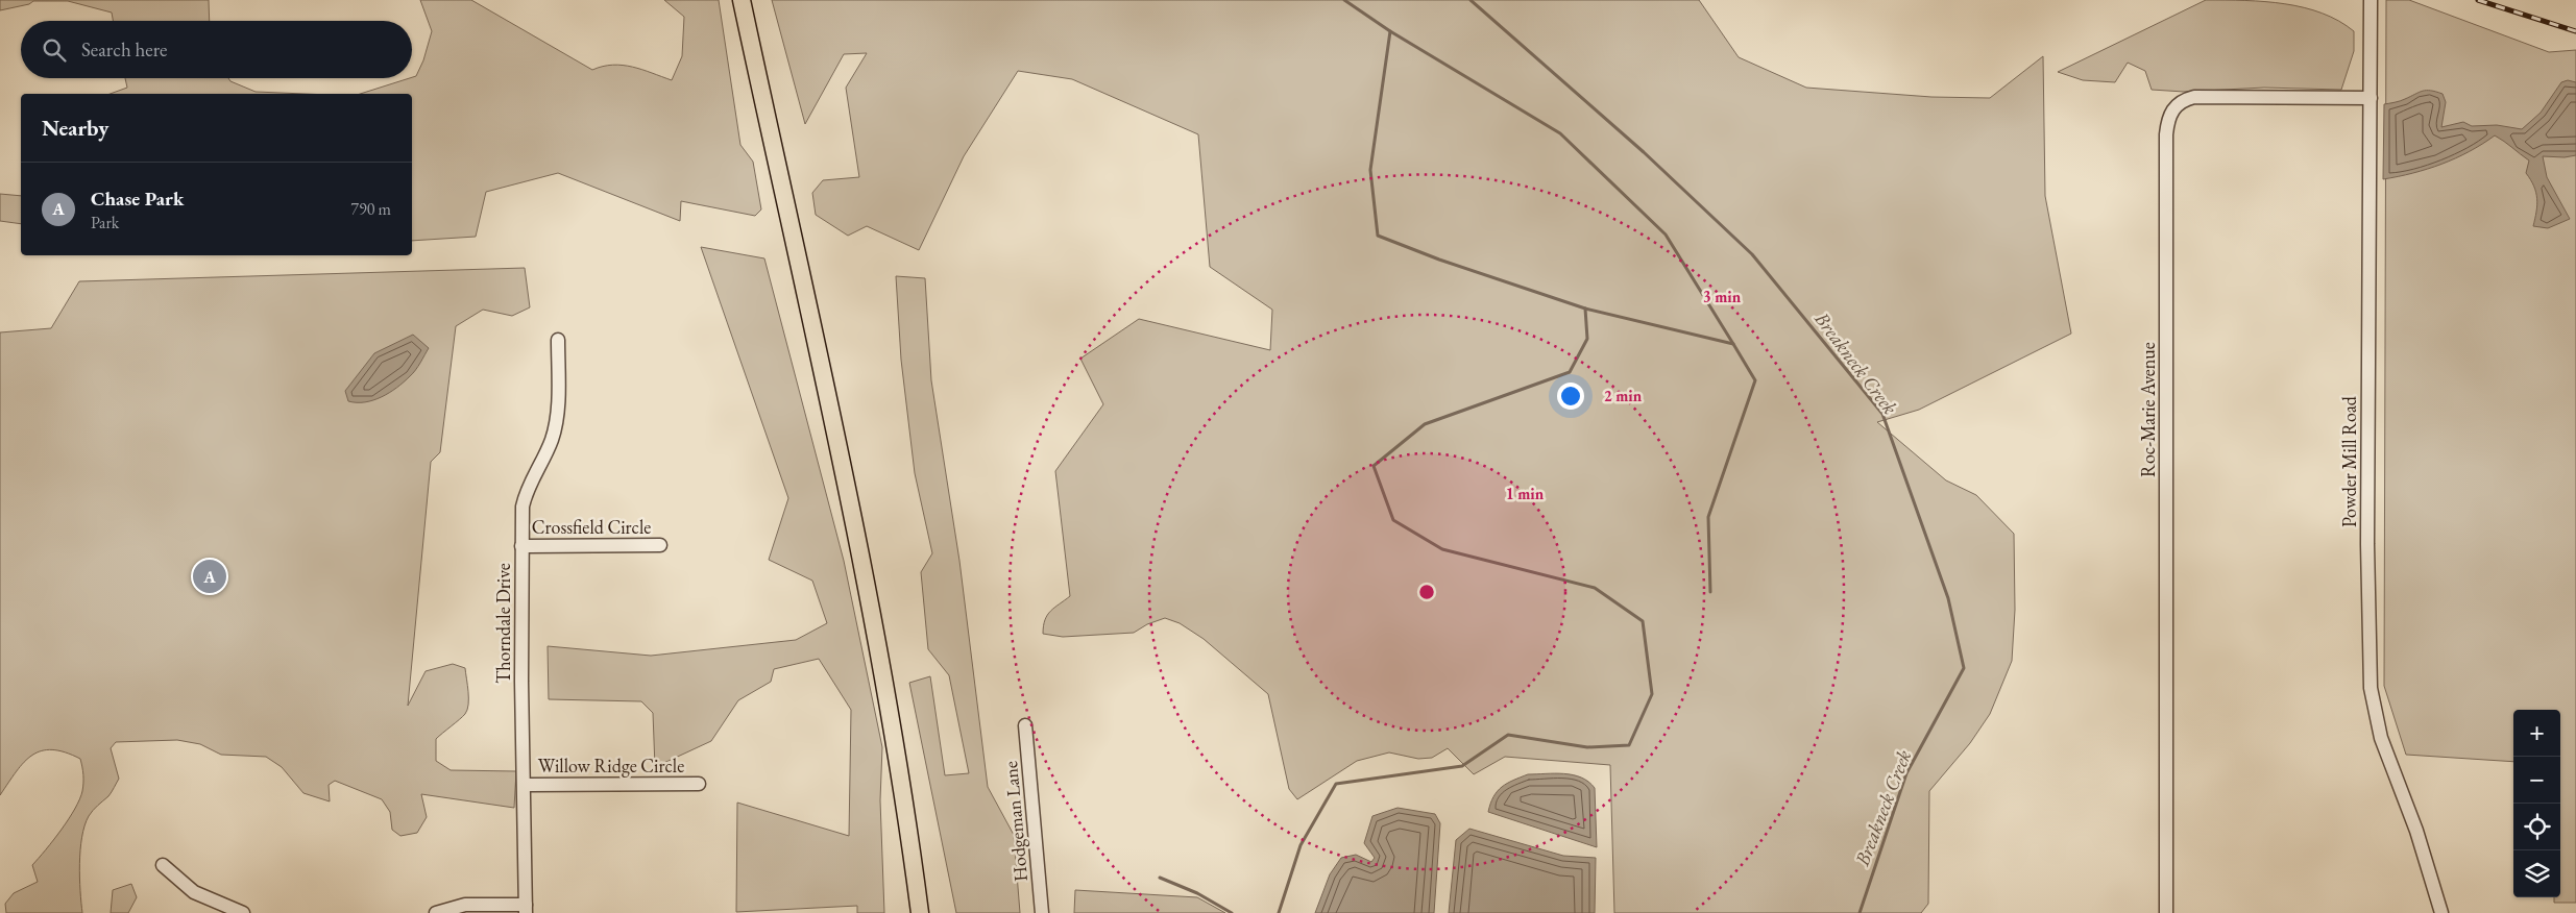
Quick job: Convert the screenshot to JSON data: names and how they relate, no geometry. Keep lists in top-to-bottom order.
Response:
{
  "streets": {
    "street": [
      "Roc-Marie Avenue",
      "Powder Mill Road",
      "Crossfield Circle",
      "Thorndale Drive",
      "Willow Ridge Circle",
      "Hodgeman Lane"
    ]
  },
  "crossings": [
    ["Roc-Marie Avenue", "Powder Mill Road"],
    ["Crossfield Circle", "Thorndale Drive"],
    ["Thorndale Drive", "Willow Ridge Circle"]
  ],
  "water": ["Breakneck Creek"],
  "page": {
    "search": "Search here",
    "heading": "Nearby",
    "list": [
      {
        "mark": "A",
        "name": "Chase Park",
        "note": "Park",
        "value": "790 m"
      }
    ],
    "pins": "A",
    "map_buttons": ["+", "−"]
  },
  "rings": ["3 min", "2 min", "1 min"]
}
